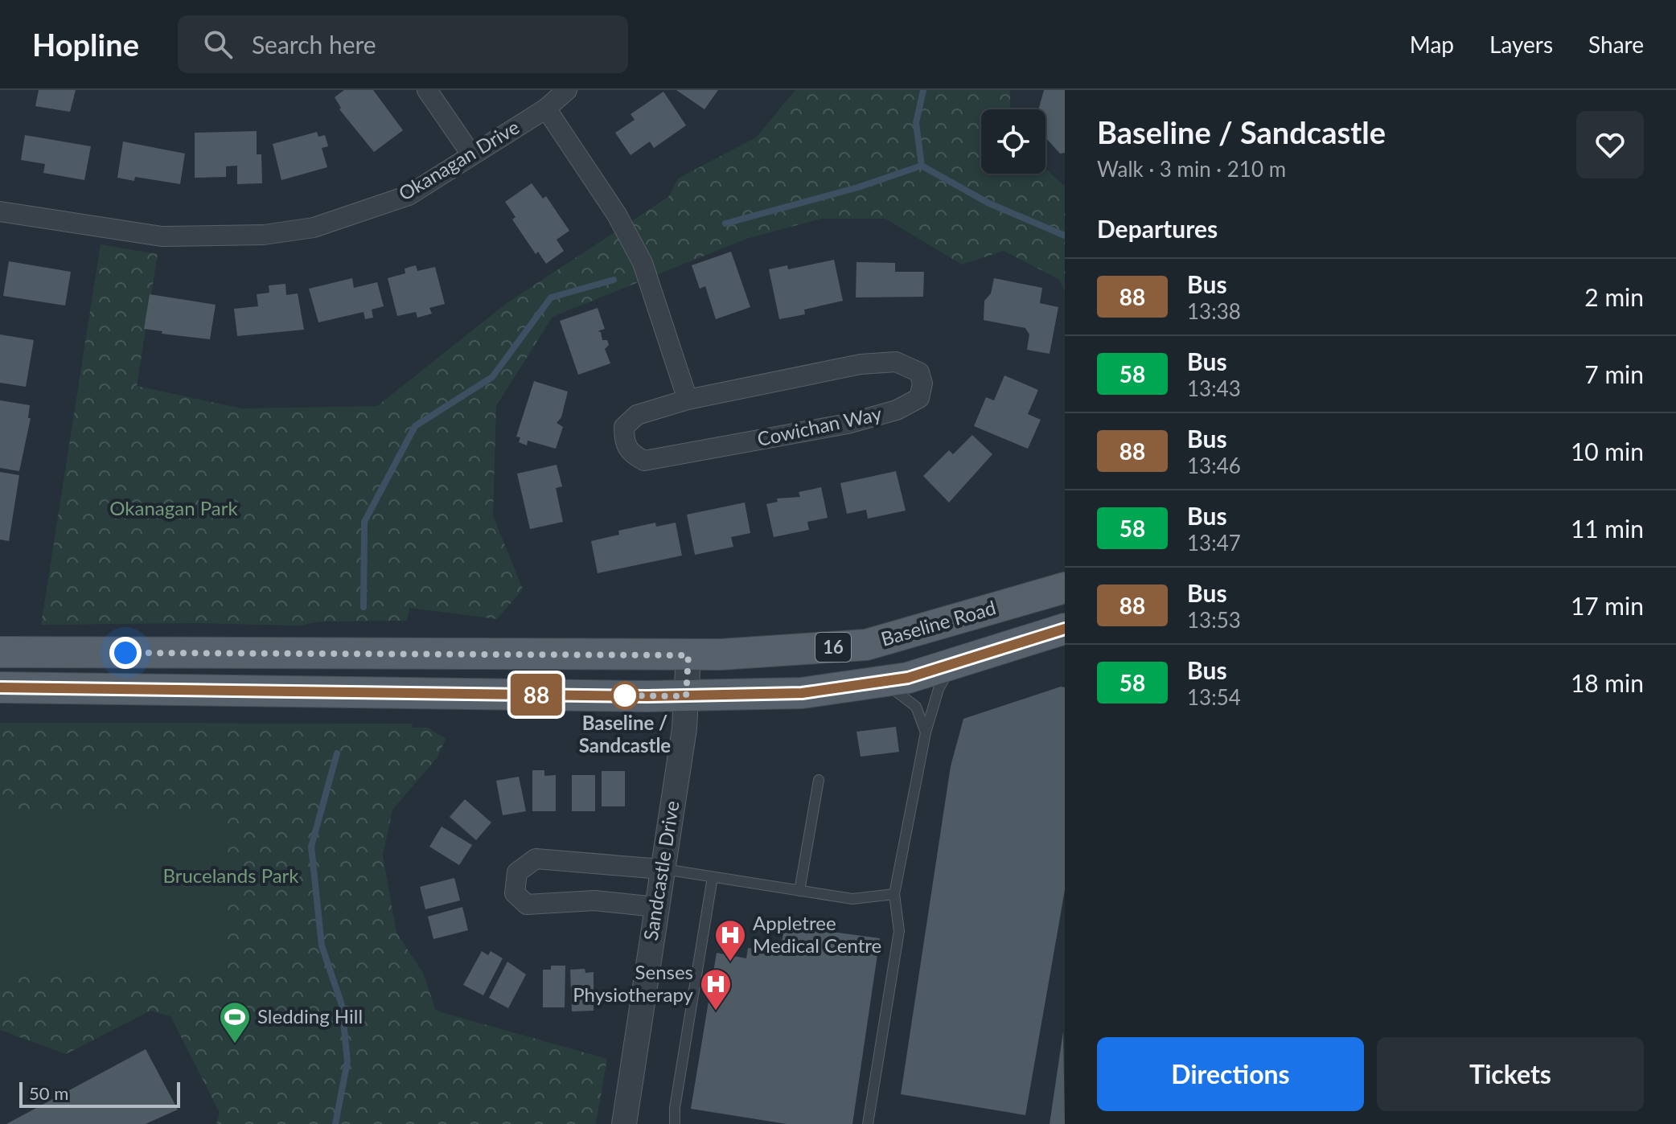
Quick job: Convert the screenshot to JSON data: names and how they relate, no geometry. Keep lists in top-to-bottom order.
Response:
{
  "streets": {
    "main road": ["Baseline Road", "16"],
    "street": ["Okanagan Drive", "Cowichan Way", "Sandcastle Drive"]
  },
  "crossings": [
    ["Baseline Road", "Sandcastle Drive"],
    ["16", "Sandcastle Drive"]
  ],
  "parks": ["Okanagan Park", "Brucelands Park"],
  "places": {
    "other": ["Baseline / Sandcastle"],
    "hospital": ["Appletree Medical Centre", "Senses Physiotherapy"],
    "sports": ["Sledding Hill"]
  },
  "lines": ["bus line 88"],
  "scale_bar": "50 m",
  "page": {
    "header": "Hopline",
    "search": "Search here",
    "nav": ["Map", "Layers", "Share"],
    "on_map": "88",
    "heading": [
      ["Baseline / Sandcastle", "Walk · 3 min · 210 m"],
      "Departures"
    ],
    "list": [
      {
        "mark": "88",
        "name": "Bus",
        "note": "13:38",
        "value": "2 min"
      },
      {
        "mark": "58",
        "name": "Bus",
        "note": "13:43",
        "value": "7 min"
      },
      {
        "mark": "88",
        "name": "Bus",
        "note": "13:46",
        "value": "10 min"
      },
      {
        "mark": "58",
        "name": "Bus",
        "note": "13:47",
        "value": "11 min"
      },
      {
        "mark": "88",
        "name": "Bus",
        "note": "13:53",
        "value": "17 min"
      },
      {
        "mark": "58",
        "name": "Bus",
        "note": "13:54",
        "value": "18 min"
      }
    ],
    "buttons": ["Directions", "Tickets"],
    "scale": "50 m"
  }
}
